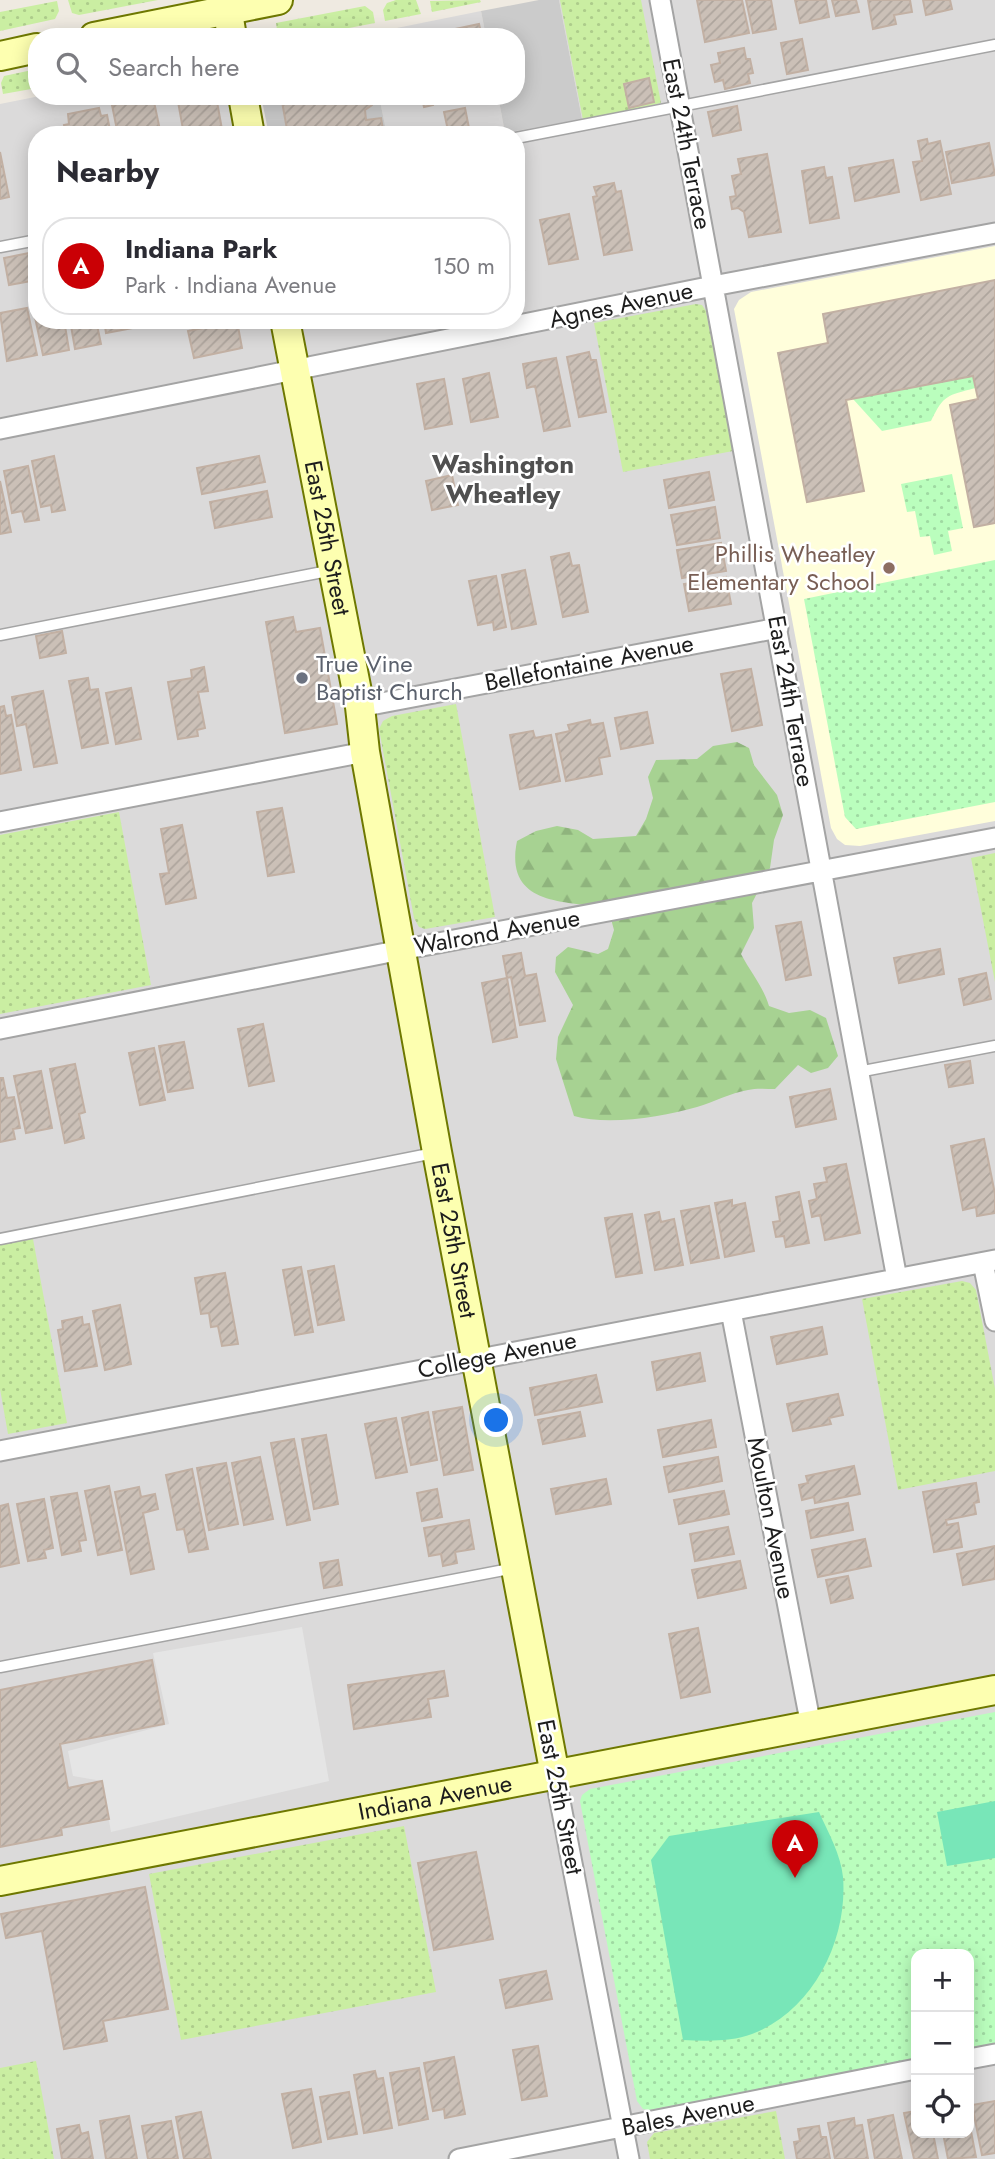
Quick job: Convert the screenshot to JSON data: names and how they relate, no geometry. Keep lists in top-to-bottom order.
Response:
{
  "streets": {
    "street": [
      "East 24th Terrace",
      "Agnes Avenue",
      "East 25th Street",
      "Bellefontaine Avenue",
      "Walrond Avenue",
      "College Avenue",
      "Moulton Avenue",
      "Indiana Avenue",
      "Bales Avenue"
    ]
  },
  "crossings": [
    ["East 24th Terrace", "Agnes Avenue"],
    ["East 24th Terrace", "Bellefontaine Avenue"],
    ["East 24th Terrace", "Walrond Avenue"],
    ["East 24th Terrace", "College Avenue"],
    ["Agnes Avenue", "East 25th Street"],
    ["East 25th Street", "Bellefontaine Avenue"],
    ["East 25th Street", "Walrond Avenue"],
    ["East 25th Street", "College Avenue"],
    ["East 25th Street", "Indiana Avenue"],
    ["East 25th Street", "Bales Avenue"],
    ["College Avenue", "Moulton Avenue"],
    ["Moulton Avenue", "Indiana Avenue"]
  ],
  "districts": ["Washington Wheatley"],
  "places": ["Phillis Wheatley Elementary School", "True Vine Baptist Church"],
  "page": {
    "search": "Search here",
    "heading": "Nearby",
    "list": [
      {
        "mark": "A",
        "name": "Indiana Park",
        "note": "Park · Indiana Avenue",
        "value": "150 m"
      }
    ],
    "pins": "A",
    "map_buttons": ["+", "−"]
  }
}
